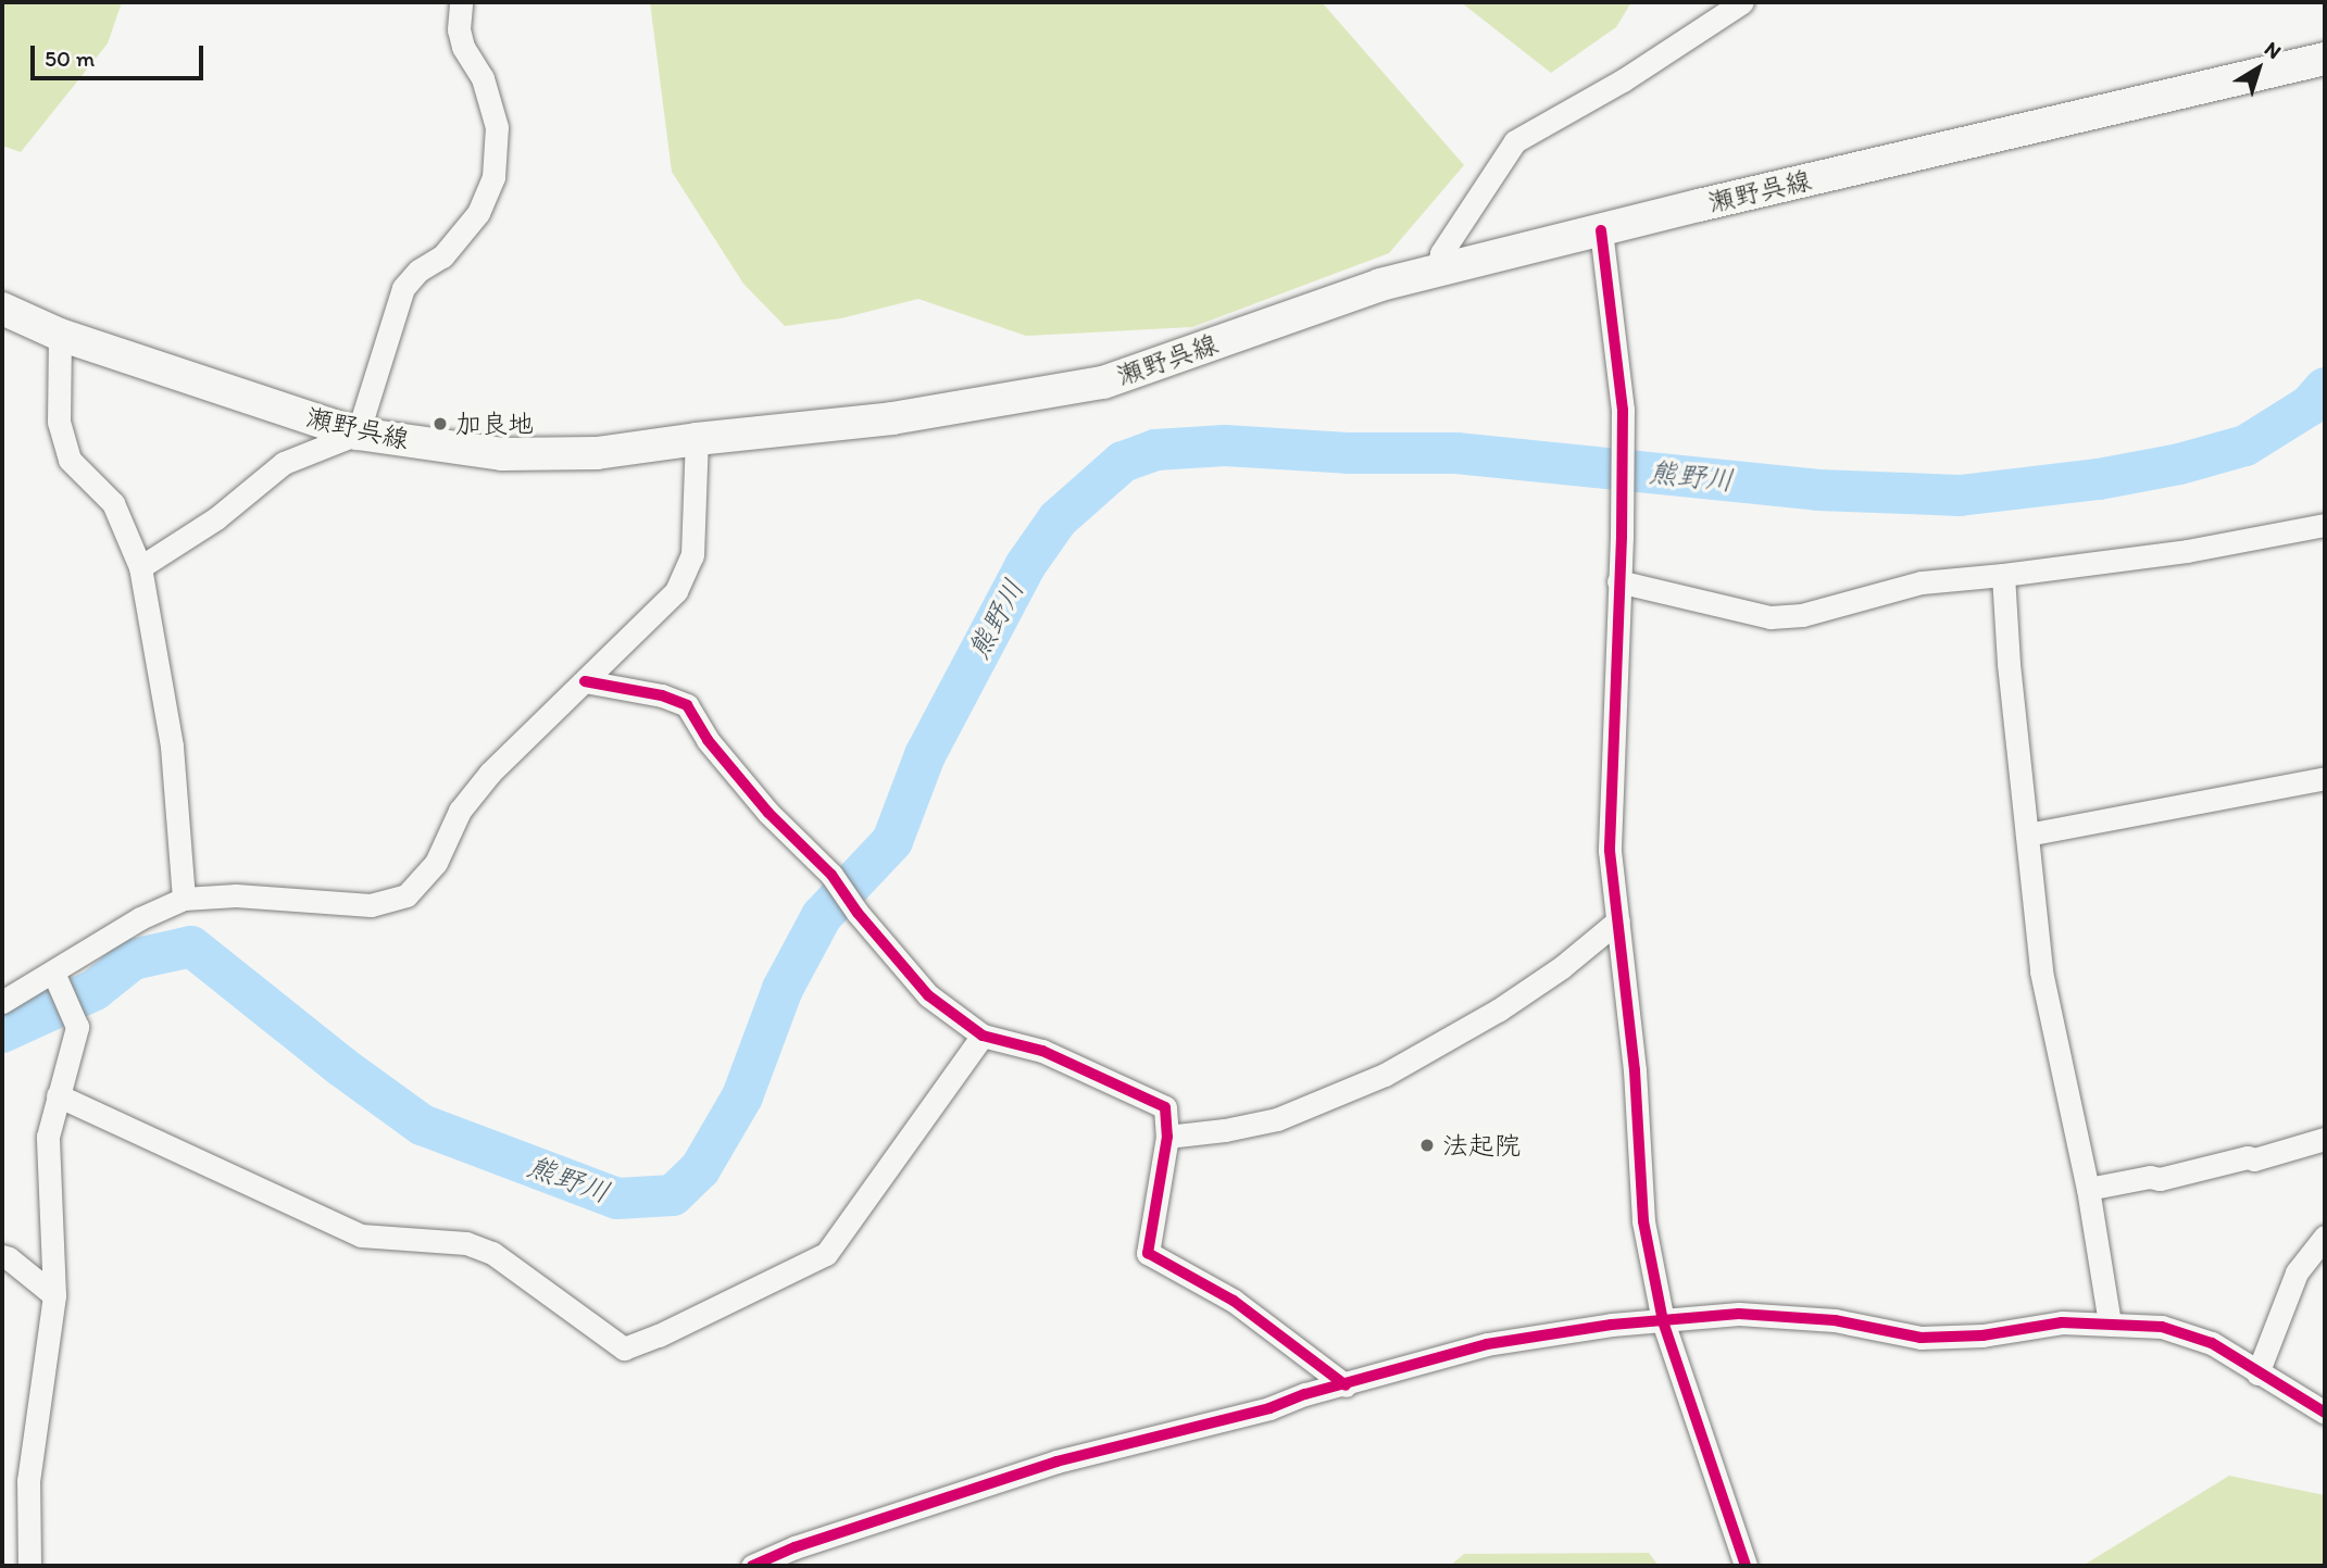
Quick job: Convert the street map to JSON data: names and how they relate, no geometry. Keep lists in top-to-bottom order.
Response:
{
  "streets": {
    "main road": ["瀬野呉線"]
  },
  "water": ["熊野川"],
  "places": ["加良地", "法起院"],
  "scale_bar": "50 m",
  "north": "top right"
}
